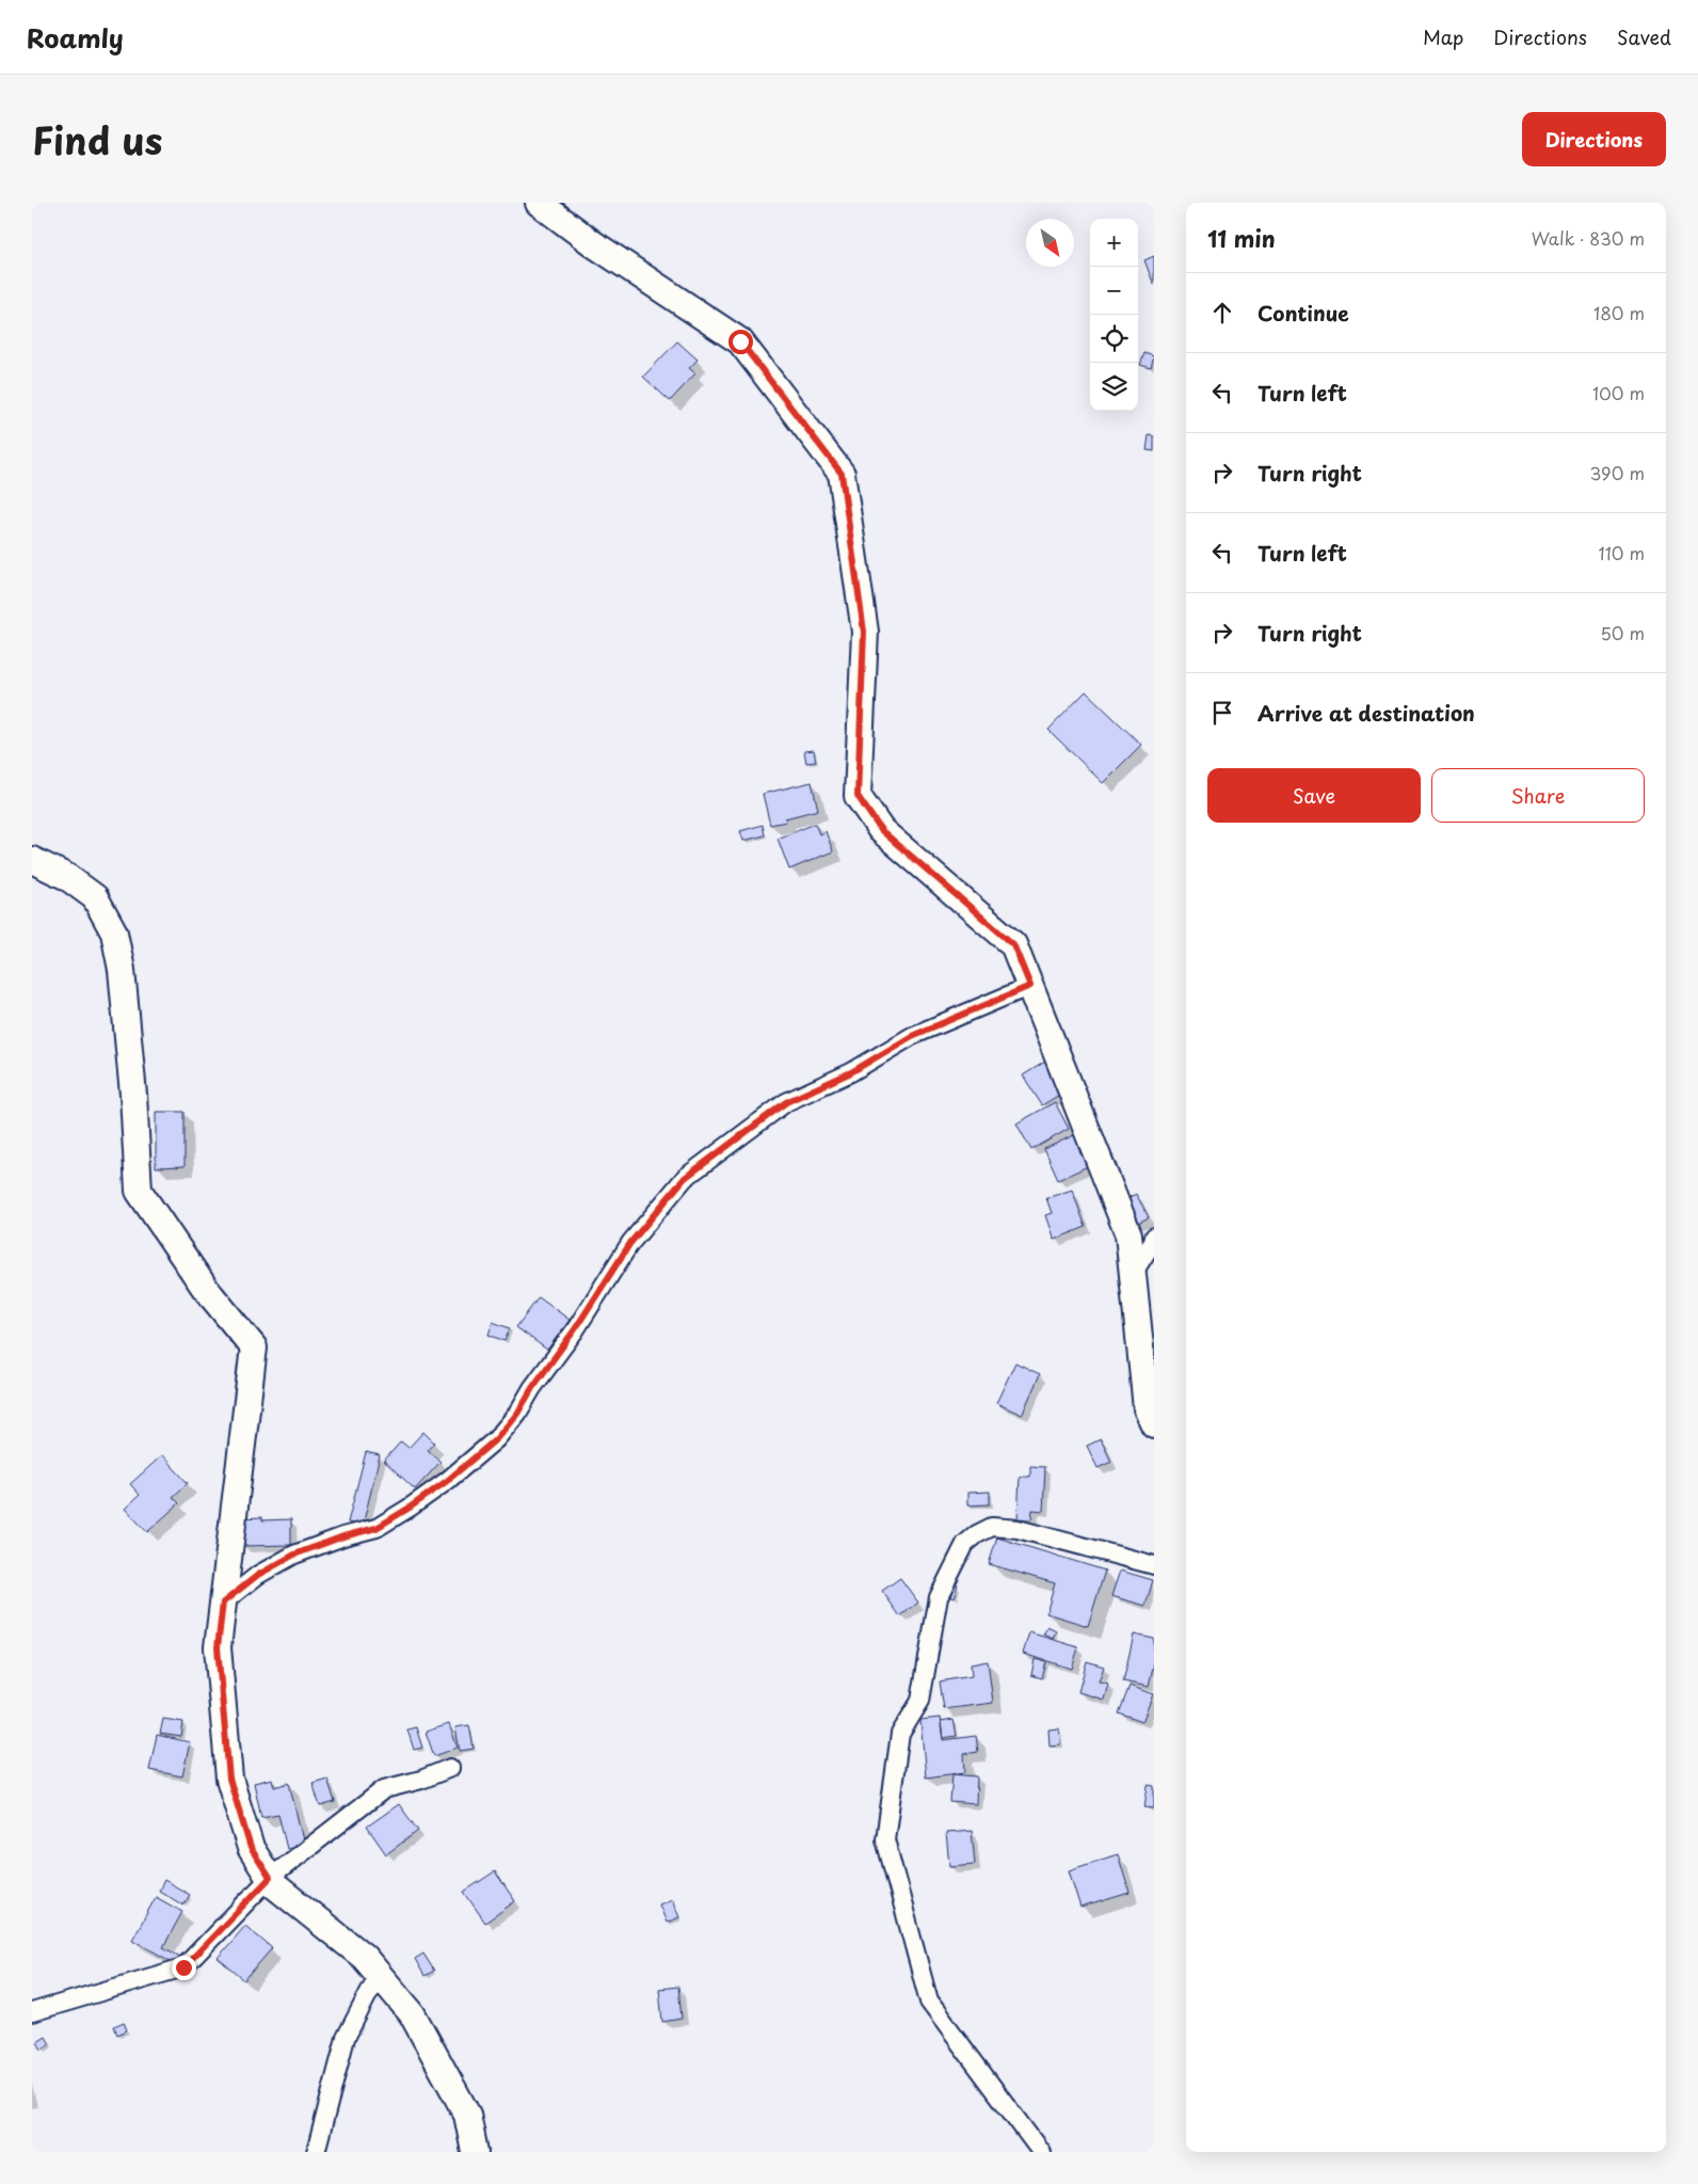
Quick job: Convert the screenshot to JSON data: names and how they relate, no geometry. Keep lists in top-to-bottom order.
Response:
{
  "north": "bottom right",
  "page": {
    "header": "Roamly",
    "nav": ["Map", "Directions", "Saved"],
    "title": "Find us",
    "buttons": [
      "Directions",
      ["Save", "Share"]
    ],
    "heading": ["11 min", "Walk · 830 m"],
    "map_buttons": ["+", "−"],
    "list": [
      ["Continue", "180 m"],
      ["Turn left", "100 m"],
      ["Turn right", "390 m"],
      ["Turn left", "110 m"],
      ["Turn right", "50 m"],
      "Arrive at destination"
    ]
  }
}
